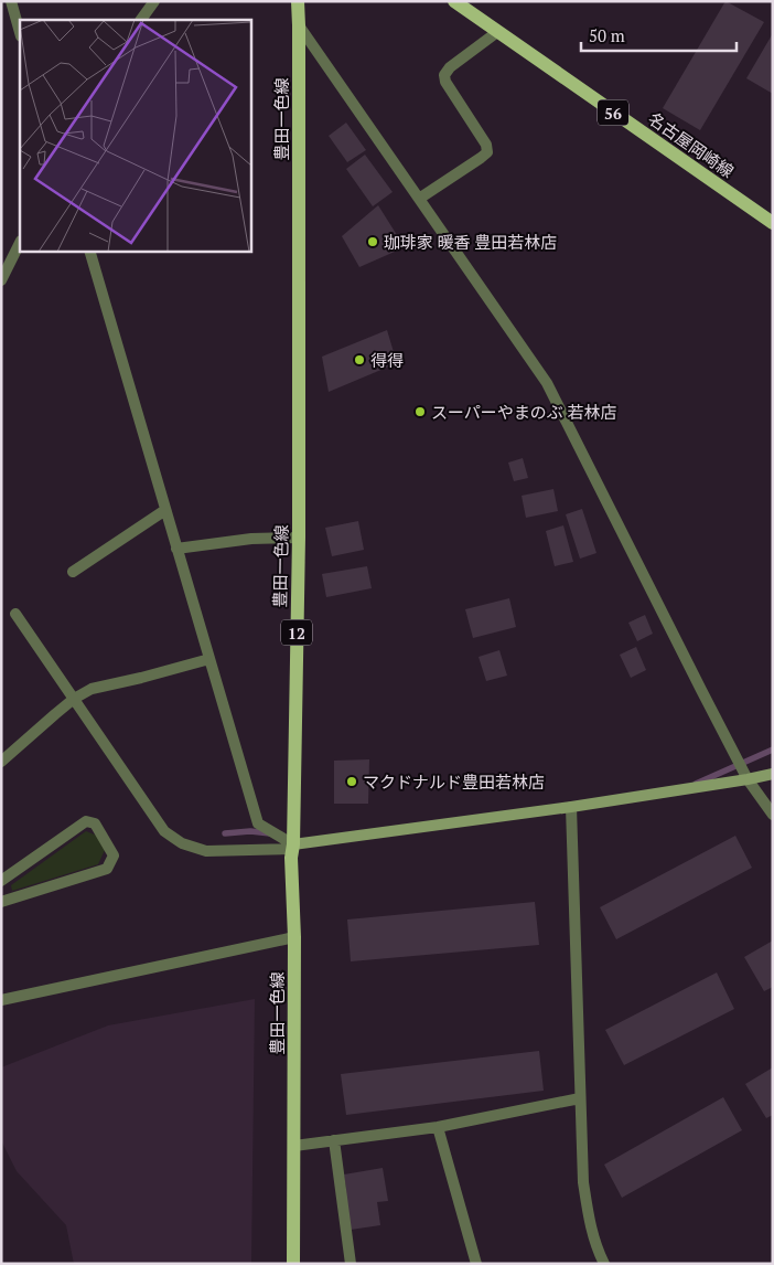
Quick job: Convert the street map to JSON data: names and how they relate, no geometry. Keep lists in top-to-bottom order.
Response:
{
  "streets": {
    "main road": [
      "56",
      "豊田一色線",
      "名古屋岡崎線",
      "12"
    ]
  },
  "places": [
    "珈琲家 暖香 豊田若林店",
    "得得",
    "スーパーやまのぶ 若林店",
    "マクドナルド豊田若林店"
  ],
  "scale_bar": "50 m"
}
